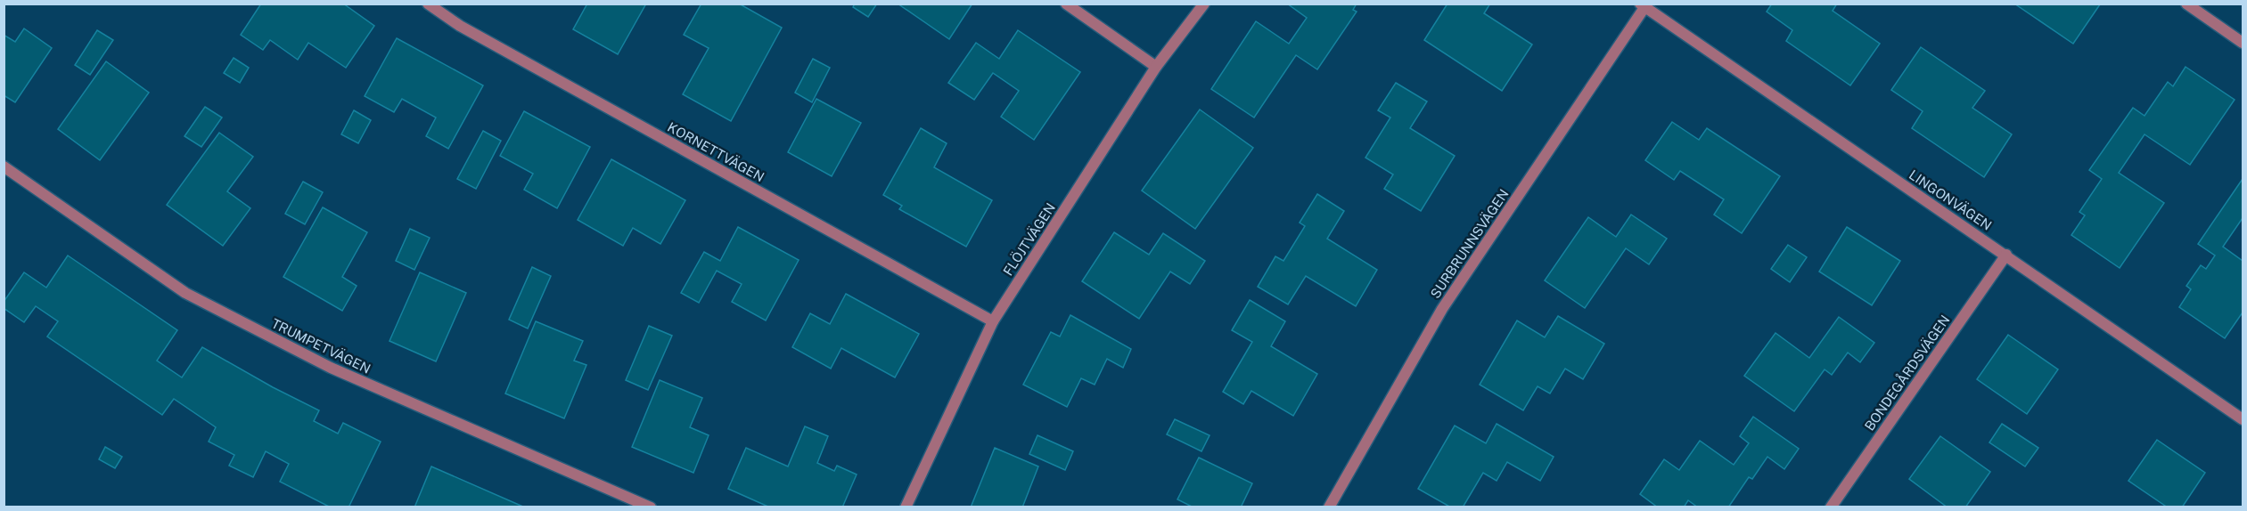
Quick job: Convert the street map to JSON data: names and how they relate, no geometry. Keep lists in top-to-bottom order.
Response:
{
  "streets": {
    "street": [
      "KORNETTVÄGEN",
      "LINGONVÄGEN",
      "FLÖJTVÄGEN",
      "SURBRUNNSVÄGEN",
      "TRUMPETVÄGEN",
      "BONDEGÅRDSVÄGEN"
    ]
  },
  "crossings": [
    ["KORNETTVÄGEN", "FLÖJTVÄGEN"],
    ["LINGONVÄGEN", "SURBRUNNSVÄGEN"],
    ["LINGONVÄGEN", "BONDEGÅRDSVÄGEN"]
  ]
}
